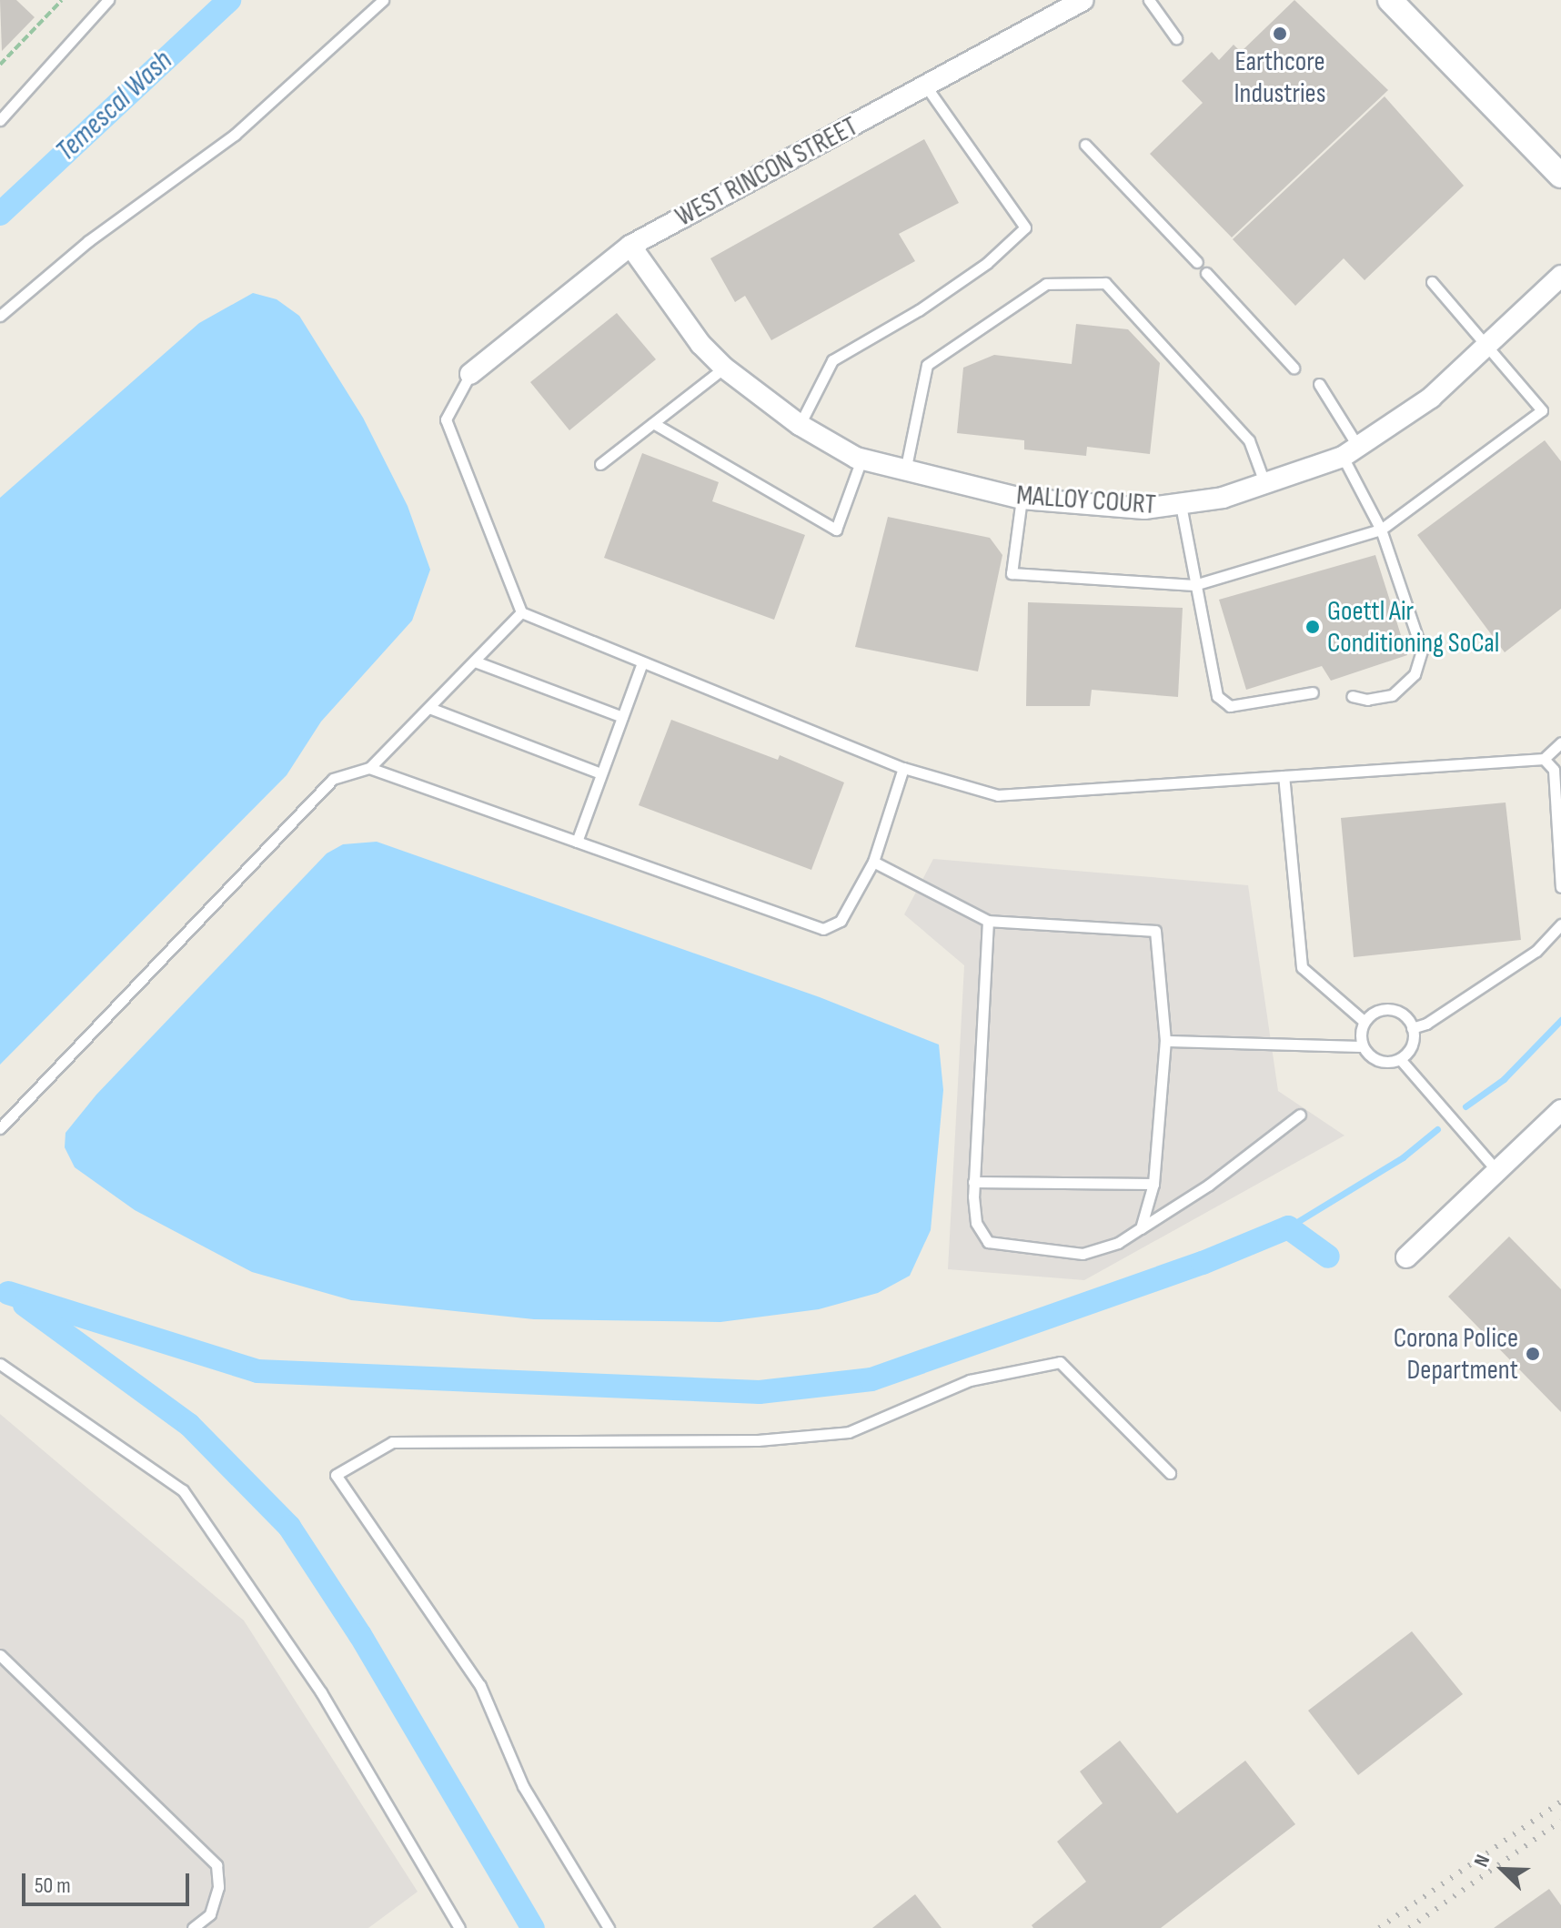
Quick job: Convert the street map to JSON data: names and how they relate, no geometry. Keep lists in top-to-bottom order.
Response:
{
  "streets": {
    "street": ["WEST RINCON STREET", "MALLOY COURT"]
  },
  "crossings": [
    ["WEST RINCON STREET", "MALLOY COURT"]
  ],
  "water": ["Temescal Wash"],
  "places": ["Earthcore Industries", "Goettl Air Conditioning SoCal", "Corona Police Department"],
  "scale_bar": "50 m",
  "north": "top left"
}
